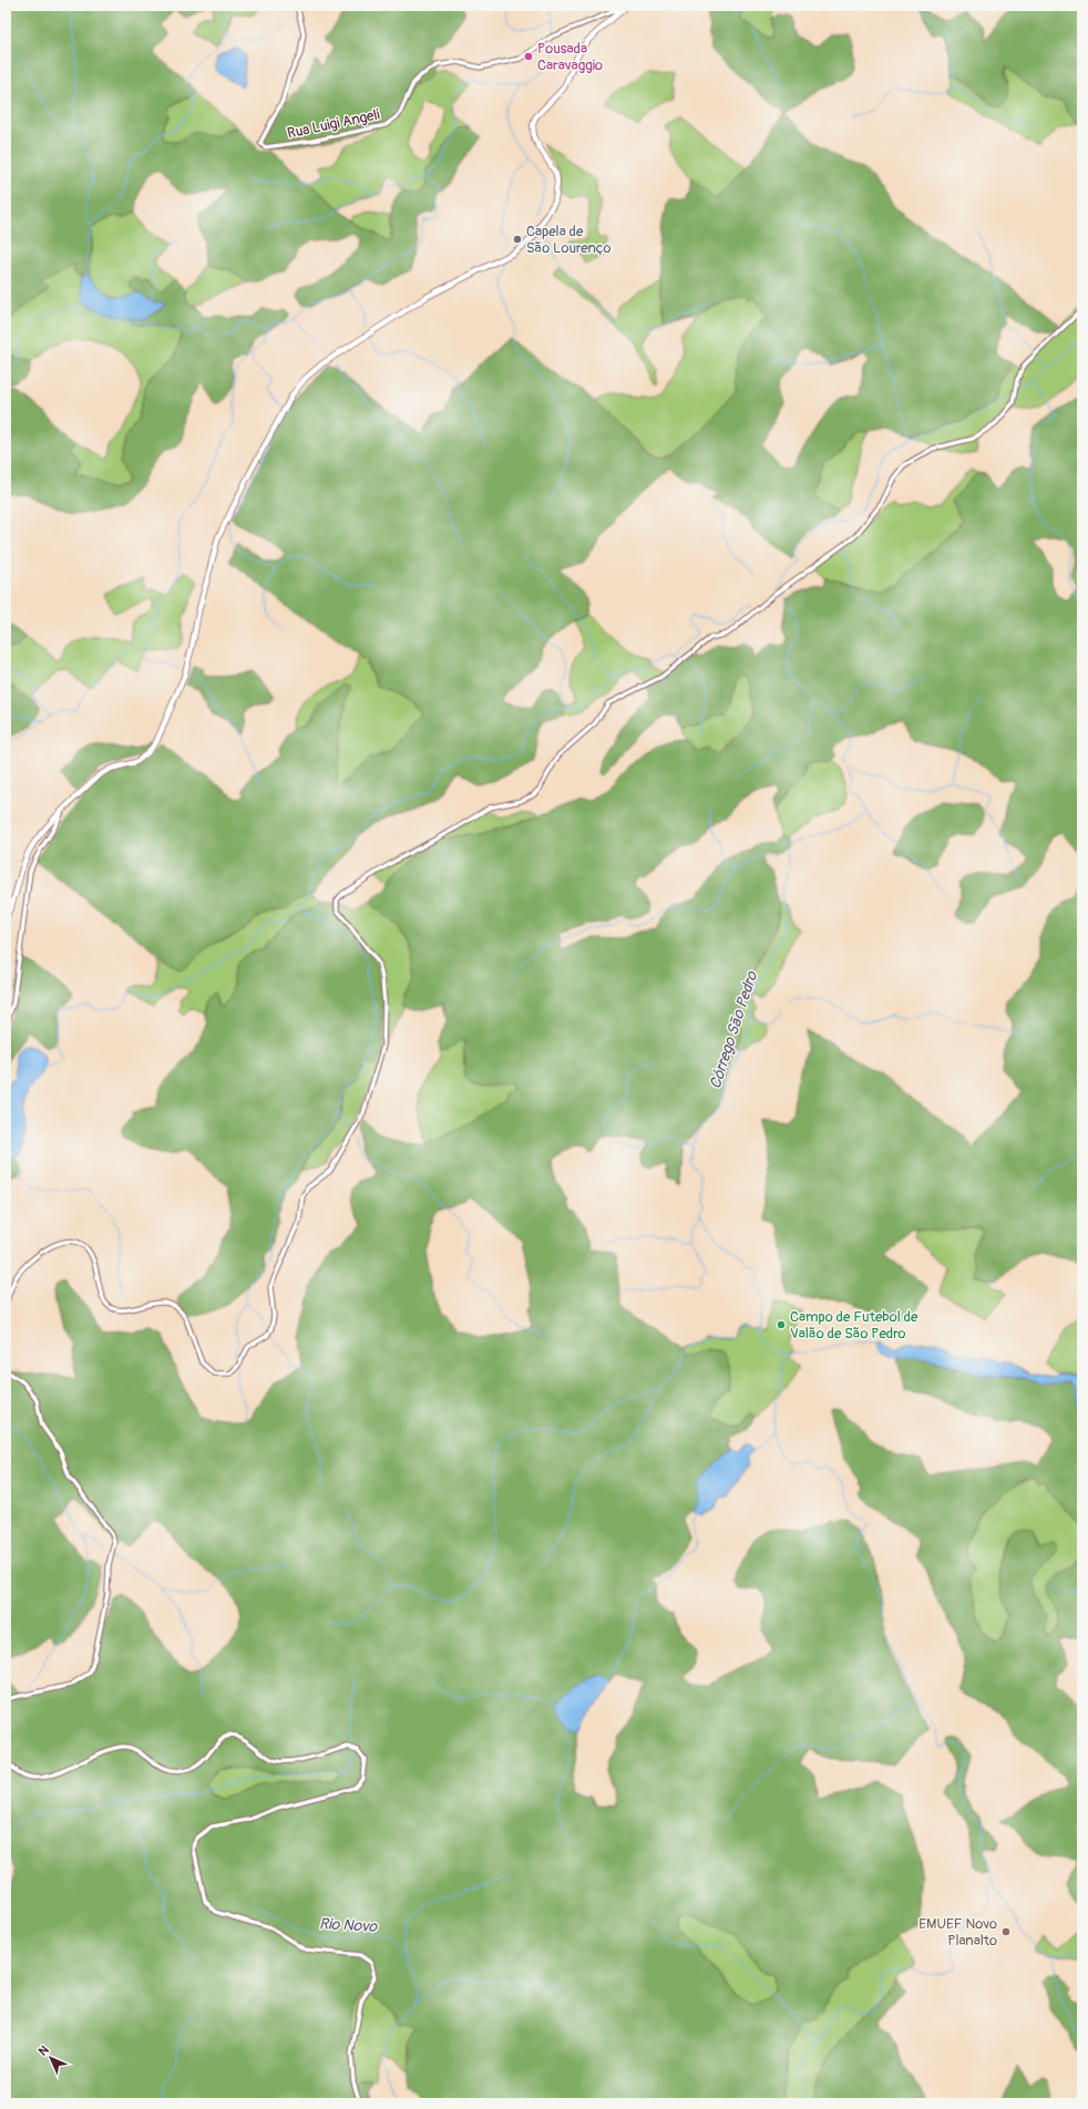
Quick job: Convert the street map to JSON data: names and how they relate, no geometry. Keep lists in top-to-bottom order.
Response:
{
  "streets": {
    "street": ["Rua Luigi Angeli"]
  },
  "water": ["Córrego São Pedro", "Rio Novo"],
  "places": [
    "Pousada Caravaggio",
    "Capela de São Lourenço",
    "Campo de Futebol de Valão de São Pedro",
    "EMUEF Novo Planalto"
  ],
  "north": "top left"
}
